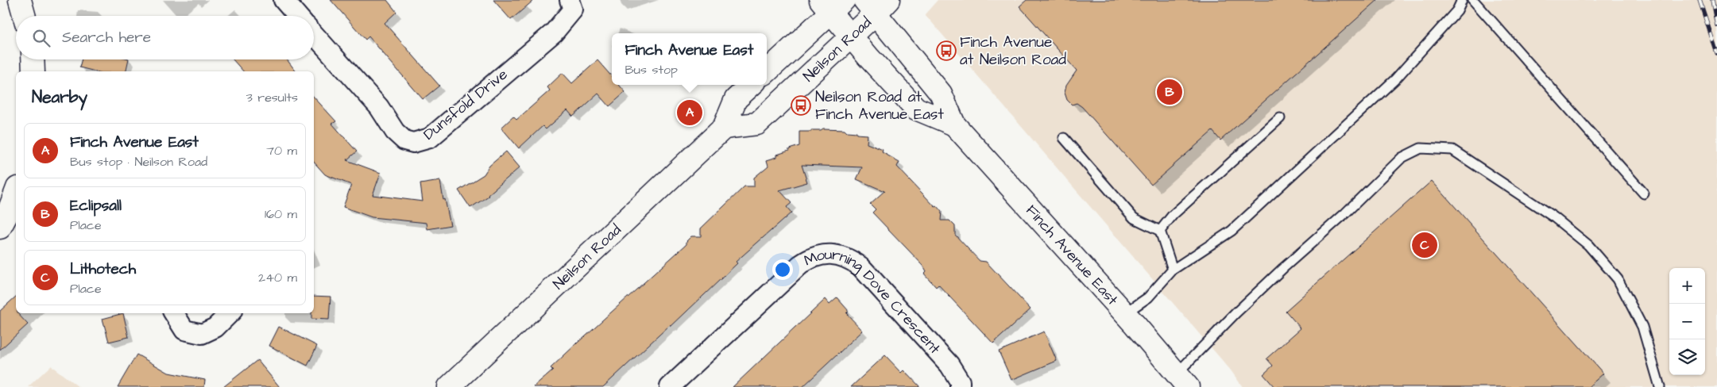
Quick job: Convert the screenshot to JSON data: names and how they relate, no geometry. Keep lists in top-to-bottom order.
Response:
{
  "streets": {
    "main road": ["Neilson Road", "Finch Avenue East"],
    "street": ["Dunsfold Drive", "Mourning Dove Crescent"]
  },
  "crossings": [
    ["Neilson Road", "Finch Avenue East"]
  ],
  "places": {
    "bus stop": ["Finch Avenue at Neilson Road", "Neilson Road at Finch Avenue East"]
  },
  "page": {
    "search": "Search here",
    "popup": ["Finch Avenue East", "Bus stop"],
    "heading": ["Nearby", "3 results"],
    "pins": ["B", "A", "C"],
    "list": [
      {
        "mark": "A",
        "name": "Finch Avenue East",
        "note": "Bus stop · Neilson Road",
        "value": "70 m"
      },
      {
        "mark": "B",
        "name": "Eclipsall",
        "note": "Place",
        "value": "160 m"
      },
      {
        "mark": "C",
        "name": "Lithotech",
        "note": "Place",
        "value": "240 m"
      }
    ],
    "map_buttons": ["+", "−"]
  }
}
